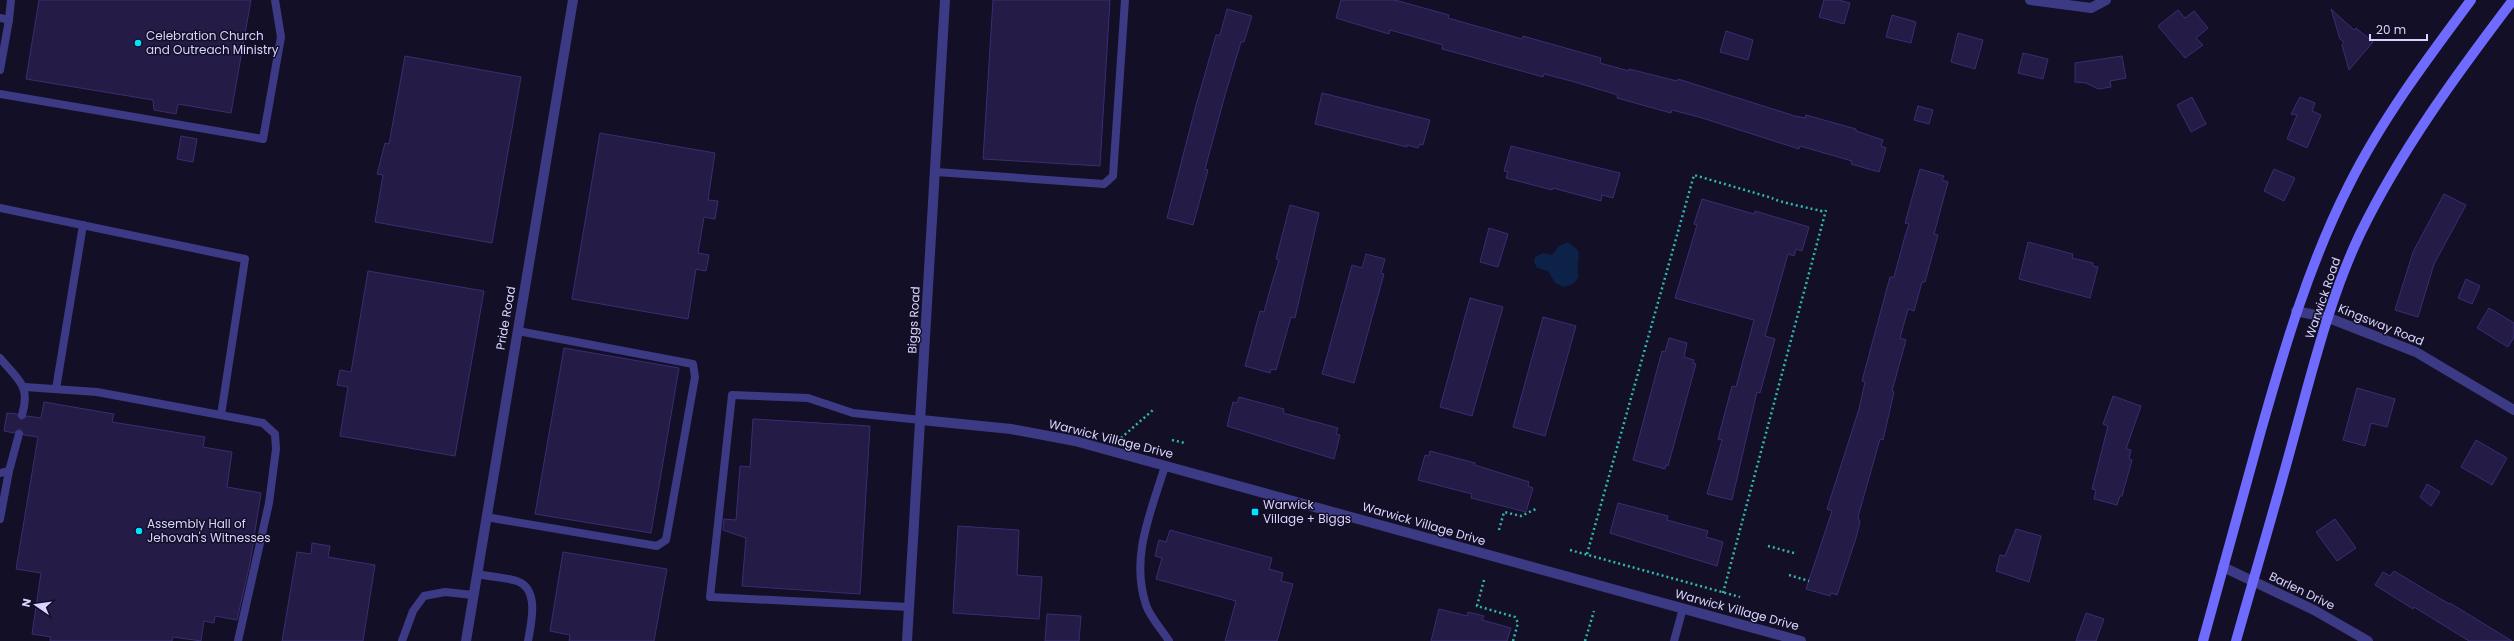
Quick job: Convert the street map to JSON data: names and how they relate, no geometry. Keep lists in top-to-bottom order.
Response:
{
  "streets": {
    "main road": ["Warwick Road"],
    "street": [
      "Pride Road",
      "Biggs Road",
      "Kingsway Road",
      "Warwick Village Drive",
      "Barlen Drive"
    ]
  },
  "crossings": [
    ["Warwick Road", "Kingsway Road"],
    ["Warwick Road", "Barlen Drive"],
    ["Biggs Road", "Warwick Village Drive"]
  ],
  "places": {
    "other": ["Celebration Church and Outreach Ministry", "Assembly Hall of Jehovah's Witnesses"],
    "transit": ["Warwick Village + Biggs"]
  },
  "scale_bar": "20 m",
  "north": "left"
}
